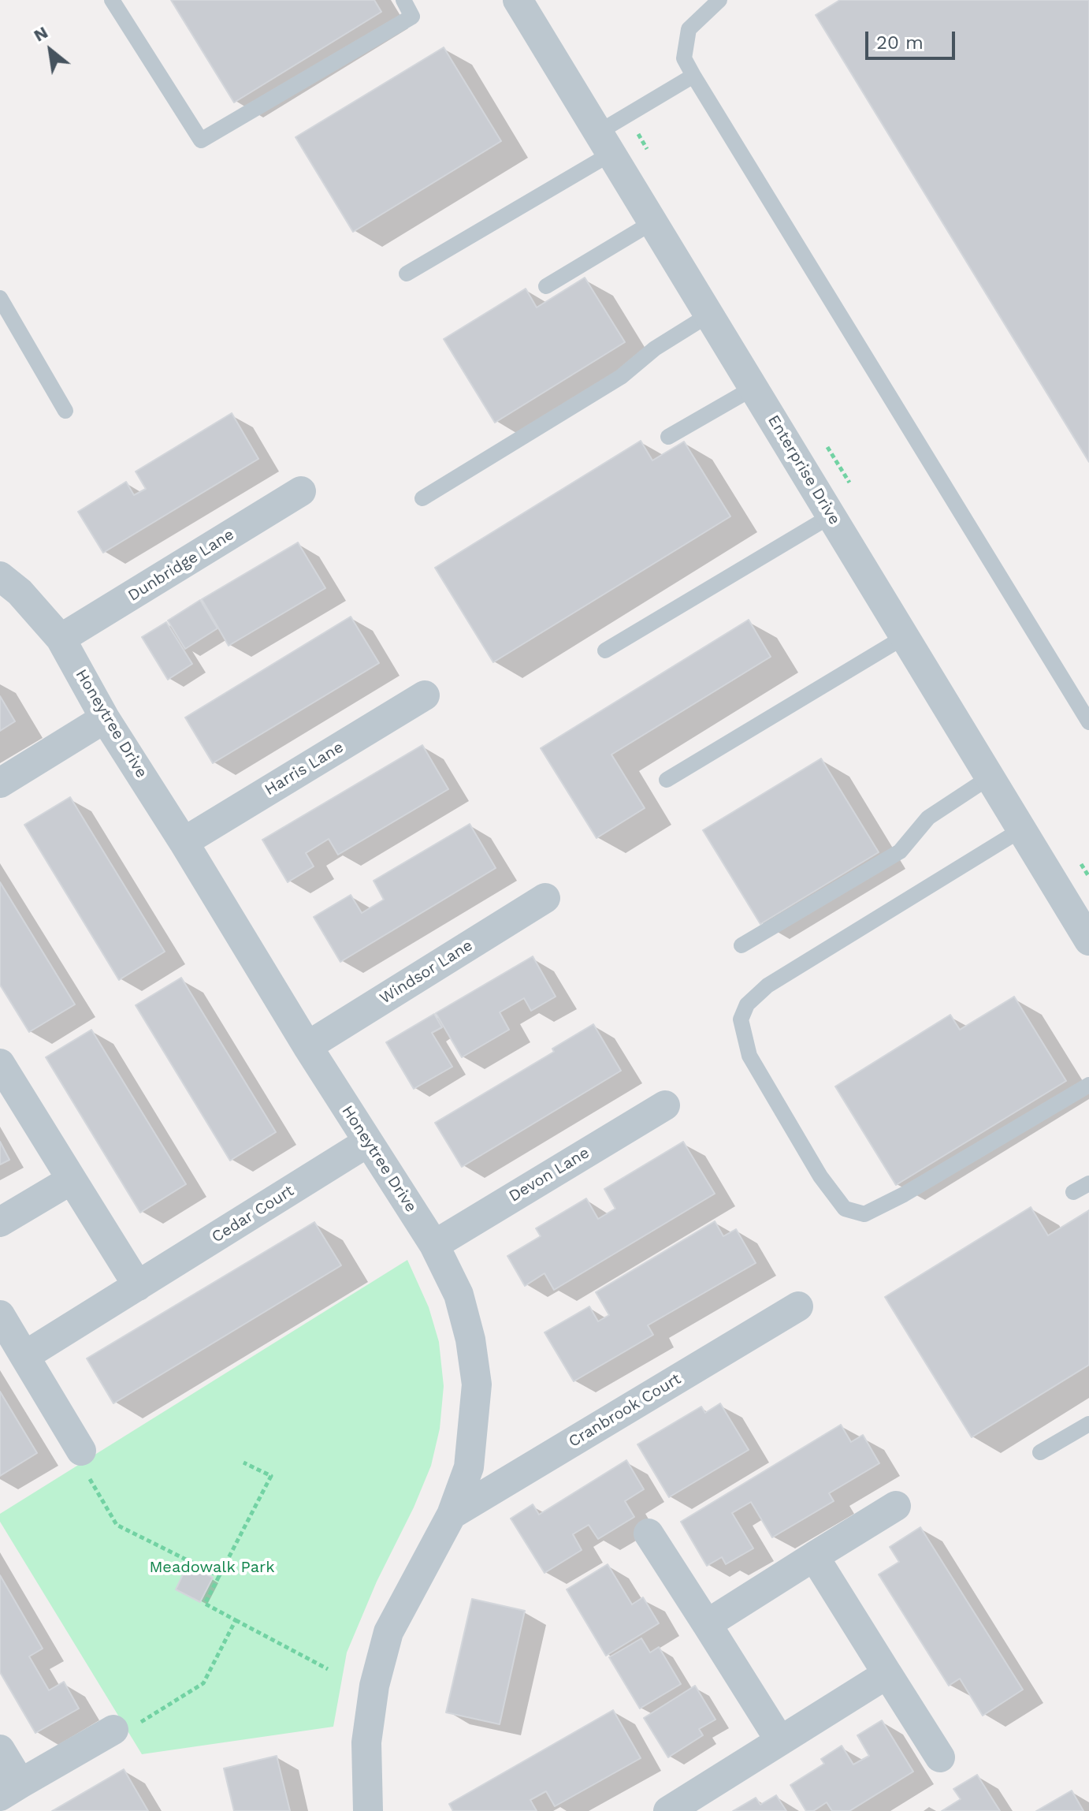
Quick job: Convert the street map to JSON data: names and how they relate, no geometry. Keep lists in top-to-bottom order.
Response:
{
  "streets": {
    "street": [
      "Enterprise Drive",
      "Dunbridge Lane",
      "Honeytree Drive",
      "Harris Lane",
      "Windsor Lane",
      "Devon Lane",
      "Cedar Court",
      "Cranbrook Court"
    ]
  },
  "crossings": [
    ["Dunbridge Lane", "Honeytree Drive"],
    ["Honeytree Drive", "Harris Lane"],
    ["Honeytree Drive", "Windsor Lane"],
    ["Honeytree Drive", "Devon Lane"],
    ["Honeytree Drive", "Cedar Court"],
    ["Honeytree Drive", "Cranbrook Court"]
  ],
  "parks": ["Meadowalk Park"],
  "scale_bar": "20 m",
  "north": "top left"
}
